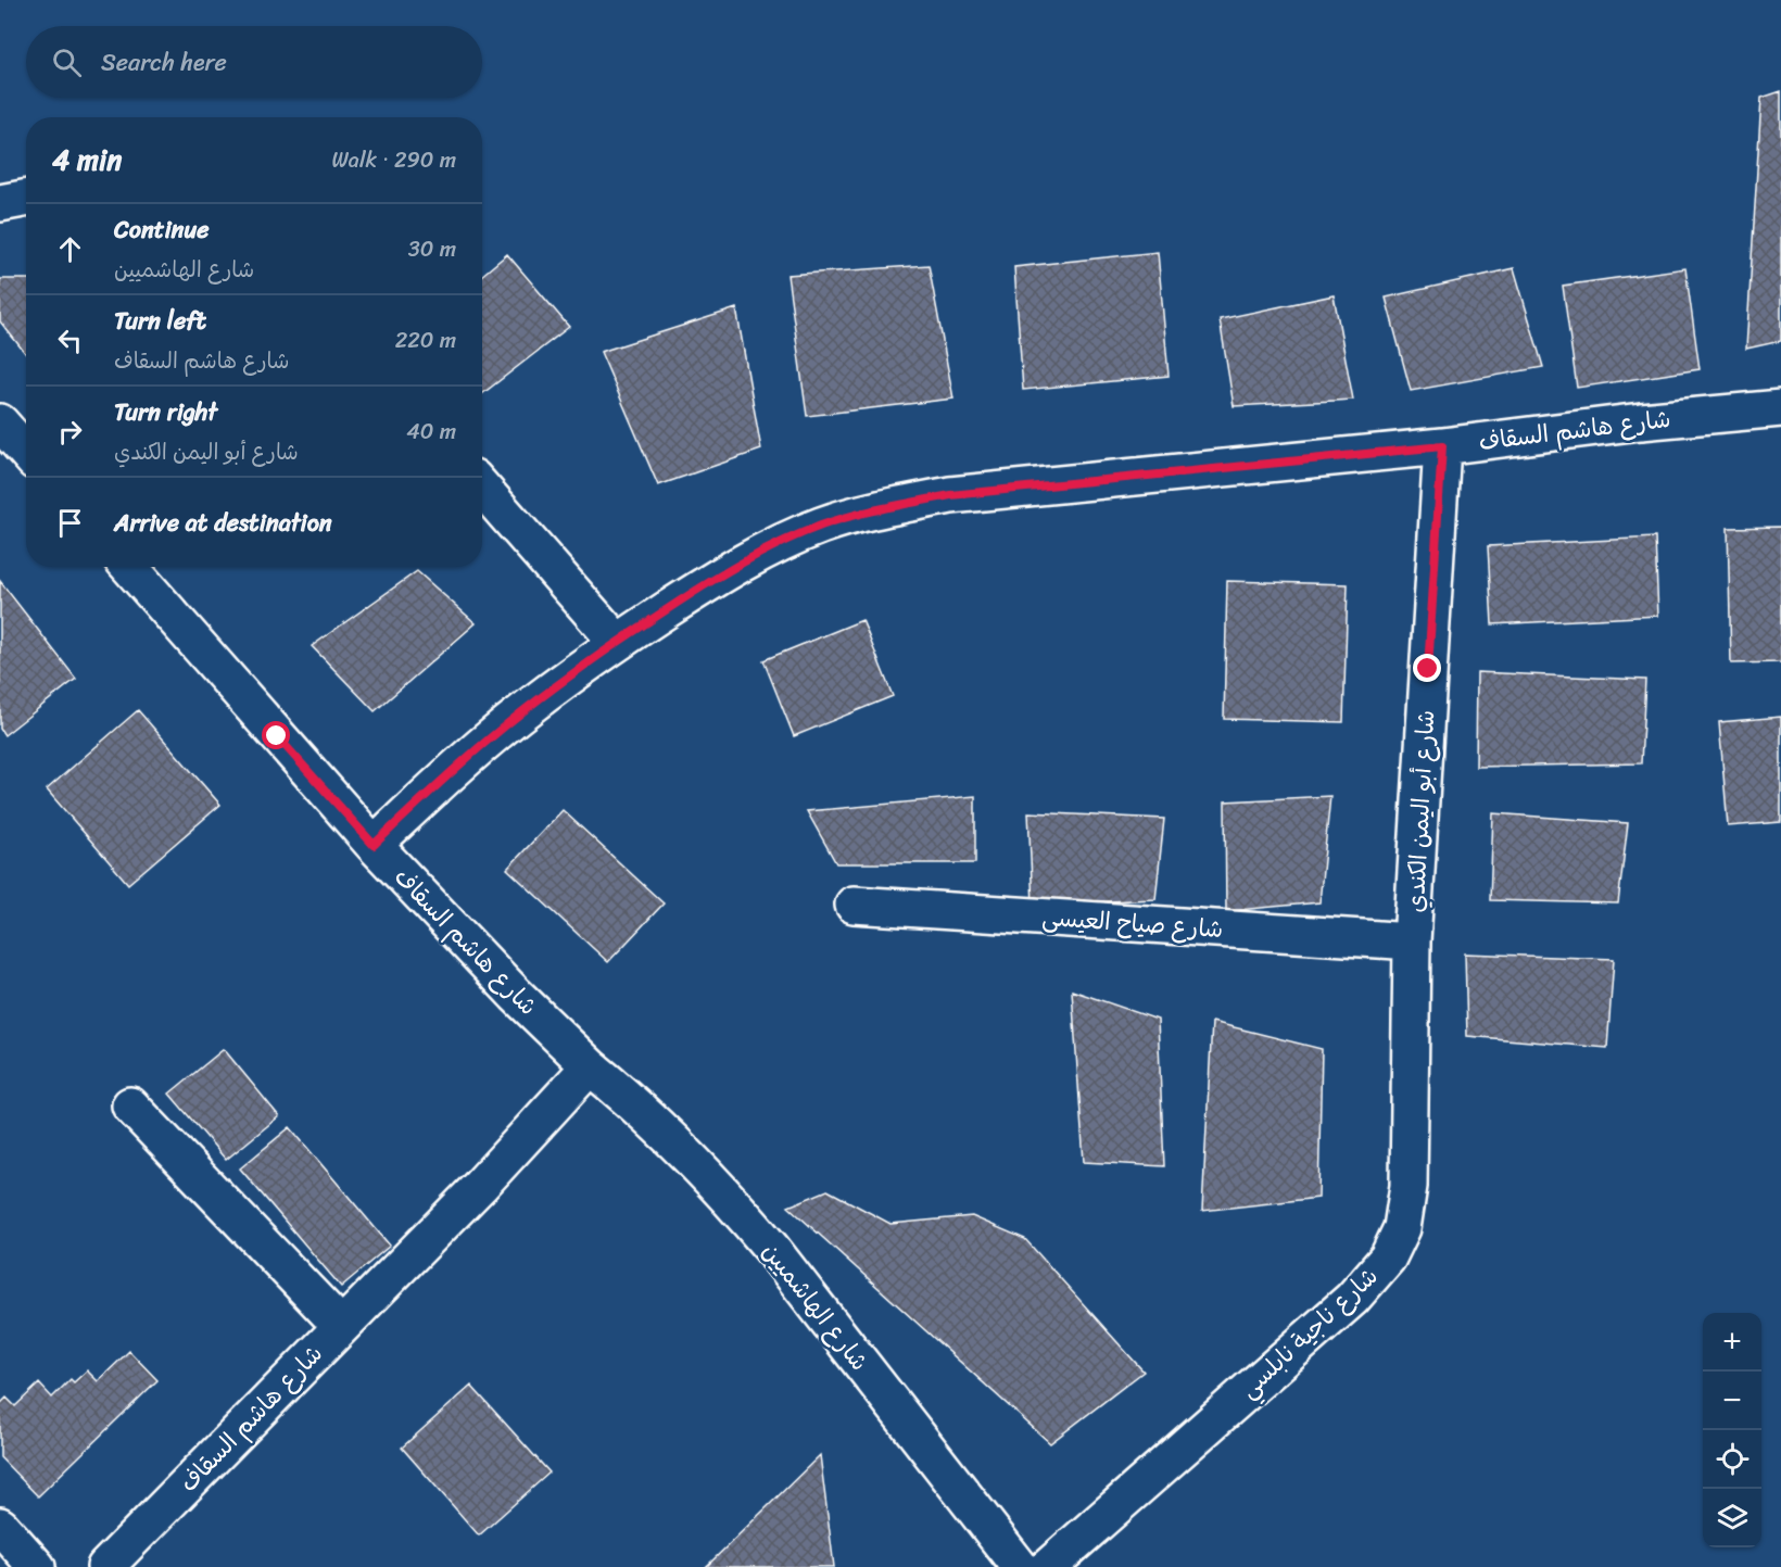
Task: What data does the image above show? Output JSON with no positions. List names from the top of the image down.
{
  "streets": {
    "street": [
      "شارع هاشم السقاف",
      "شارع أبو اليمن الكندي",
      "شارع صياح العيسى",
      "شارع الهاشميين",
      "شارع ناجية نابلسي"
    ]
  },
  "crossings": [
    ["شارع هاشم السقاف", "شارع أبو اليمن الكندي"],
    ["شارع هاشم السقاف", "شارع الهاشميين"],
    ["شارع أبو اليمن الكندي", "شارع صياح العيسى"],
    ["شارع أبو اليمن الكندي", "شارع ناجية نابلسي"],
    ["شارع صياح العيسى", "شارع ناجية نابلسي"]
  ],
  "page": {
    "search": "Search here",
    "heading": ["4 min", "Walk · 290 m"],
    "list": [
      ["Continue", "شارع الهاشميين", "30 m"],
      ["Turn left", "شارع هاشم السقاف", "220 m"],
      ["Turn right", "شارع أبو اليمن الكندي", "40 m"],
      "Arrive at destination"
    ],
    "map_buttons": ["+", "−"]
  }
}
